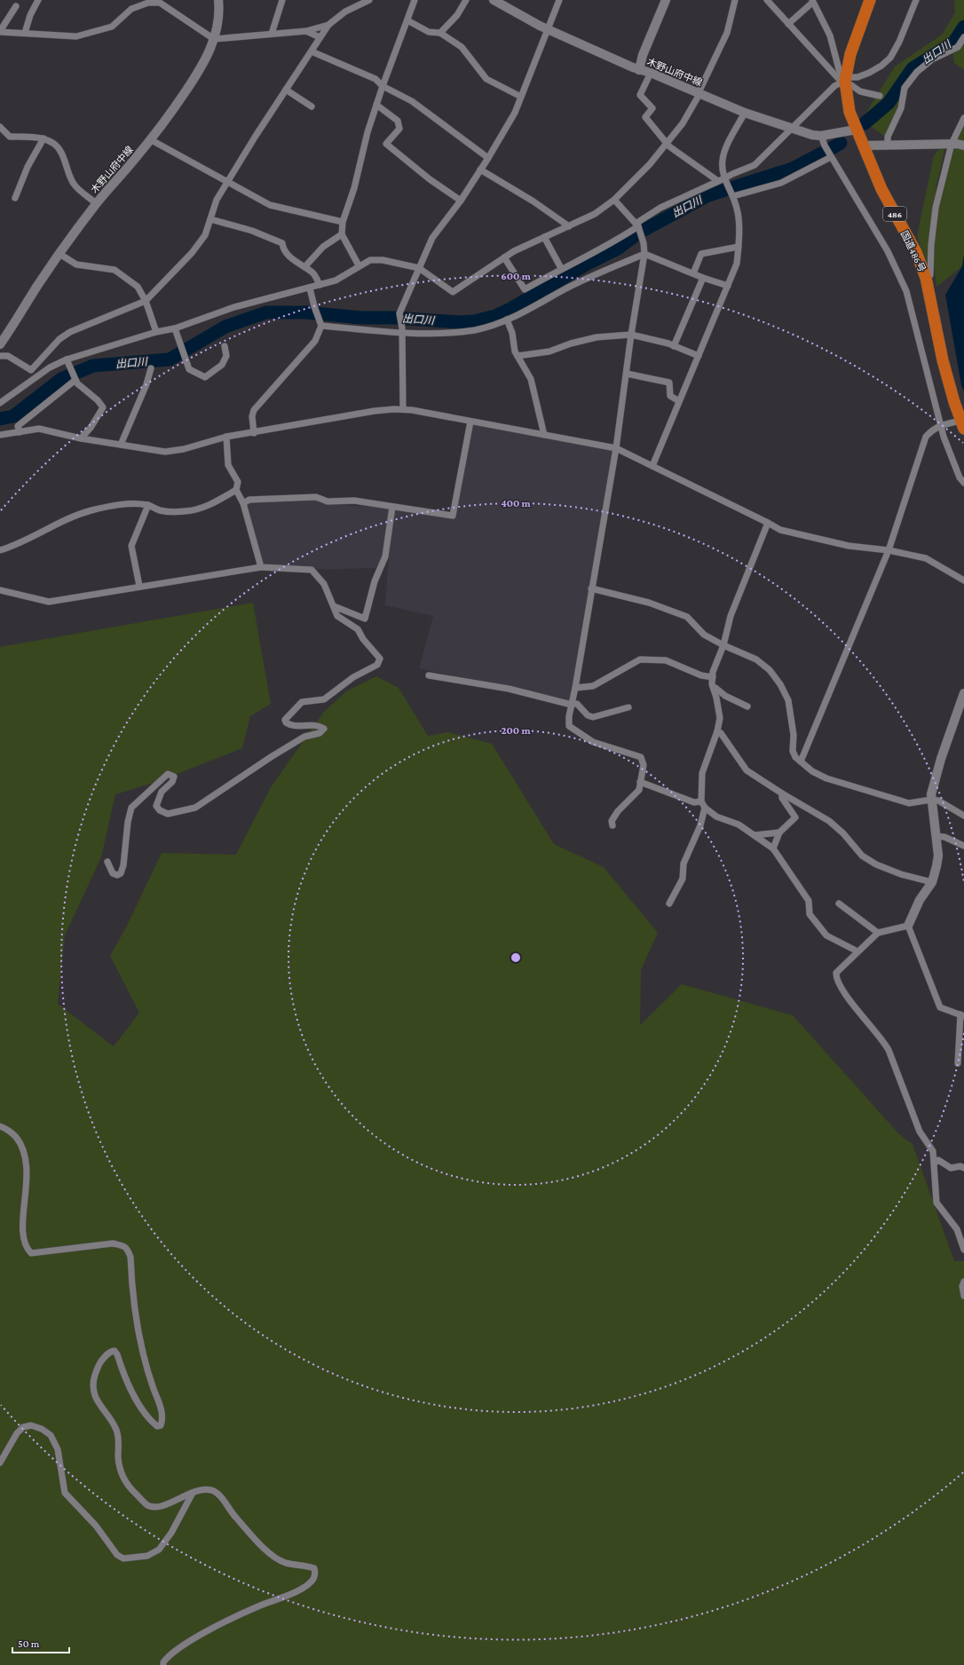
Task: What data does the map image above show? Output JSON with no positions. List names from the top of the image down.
{
  "streets": {
    "highway": ["486", "国道486号"],
    "main road": ["木野山府中線"]
  },
  "crossings": [
    ["木野山府中線", "国道486号"]
  ],
  "water": ["出口川"],
  "scale_bar": "50 m",
  "rings": ["600 m", "400 m", "200 m"]
}
